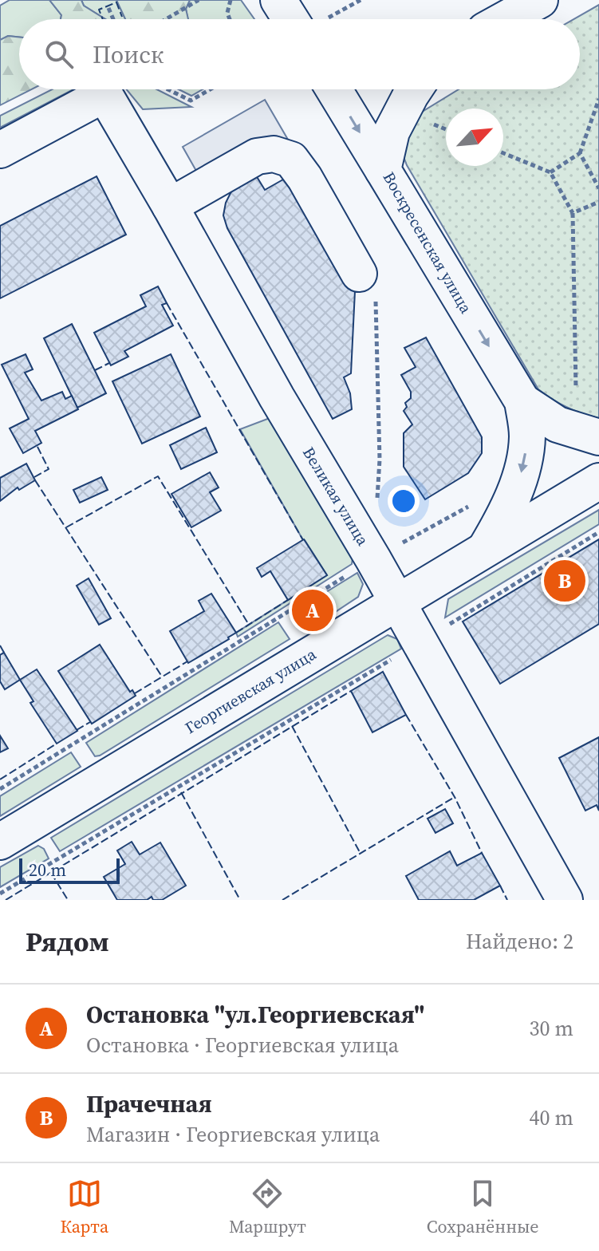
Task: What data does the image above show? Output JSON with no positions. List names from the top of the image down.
{
  "streets": {
    "main road": ["Воскресенская улица", "Великая улица", "Георгиевская улица"]
  },
  "crossings": [
    ["Великая улица", "Георгиевская улица"]
  ],
  "one_way": ["Воскресенская улица"],
  "scale_bar": "20 m",
  "north": "top right",
  "page": {
    "search": "Поиск",
    "pins": ["B", "A"],
    "scale": "20 m",
    "heading": ["Рядом", "Найдено: 2"],
    "list": [
      {
        "mark": "A",
        "name": "Остановка \"ул.Георгиевская\"",
        "note": "Остановка · Георгиевская улица",
        "value": "30 m"
      },
      {
        "mark": "B",
        "name": "Прачечная",
        "note": "Магазин · Георгиевская улица",
        "value": "40 m"
      }
    ],
    "nav": ["Карта", "Маршрут", "Сохранённые"]
  }
}
